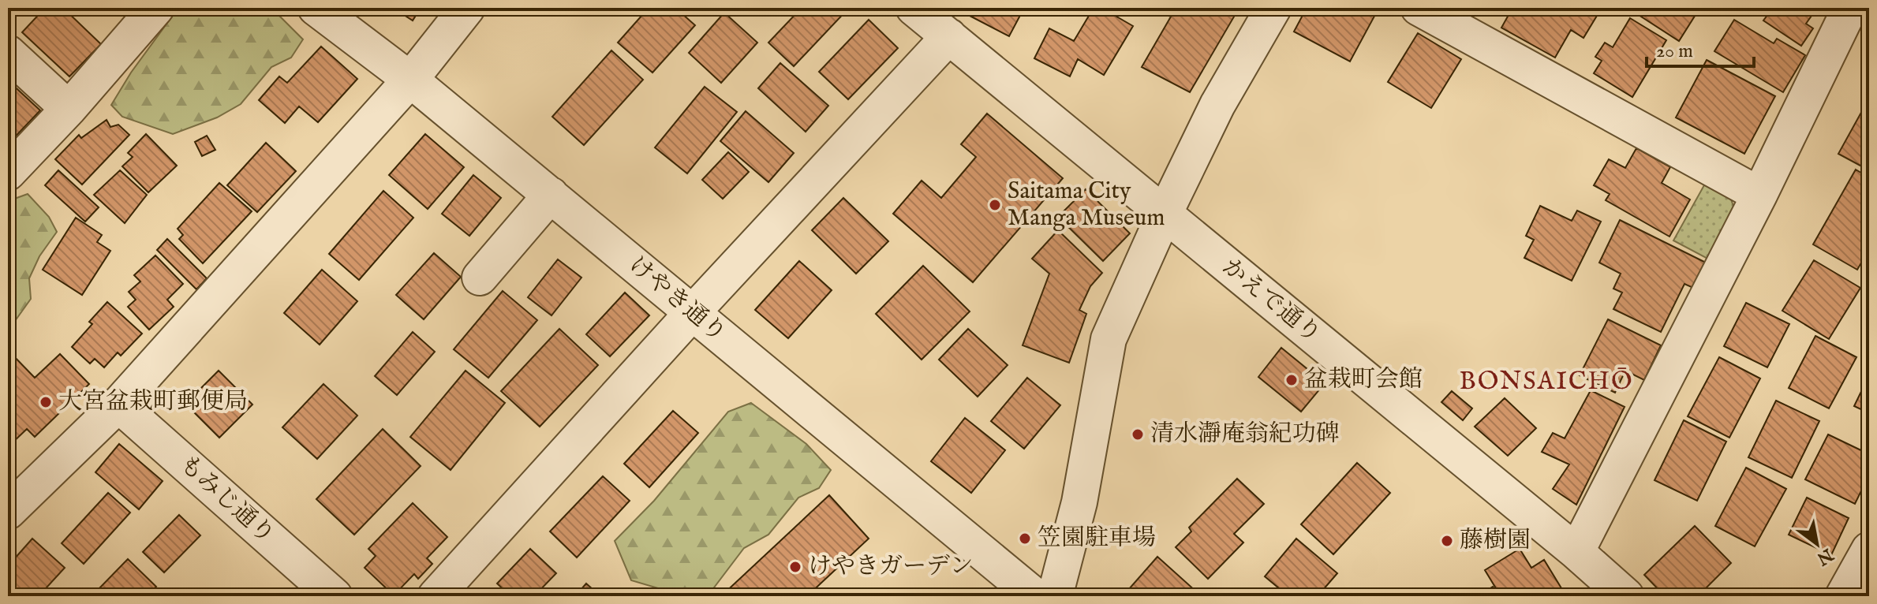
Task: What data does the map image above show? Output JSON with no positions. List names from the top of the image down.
{
  "streets": {
    "street": ["けやき通り", "かえで通り", "もみじ通り"]
  },
  "districts": ["BONSAICHŌ"],
  "places": [
    "Saitama City Manga Museum",
    "盆栽町会館",
    "大宮盆栽町郵便局",
    "清水瀞庵翁紀功碑",
    "笠園駐車場",
    "藤樹園",
    "けやきガーデン"
  ],
  "scale_bar": "20 m",
  "north": "bottom right"
}
